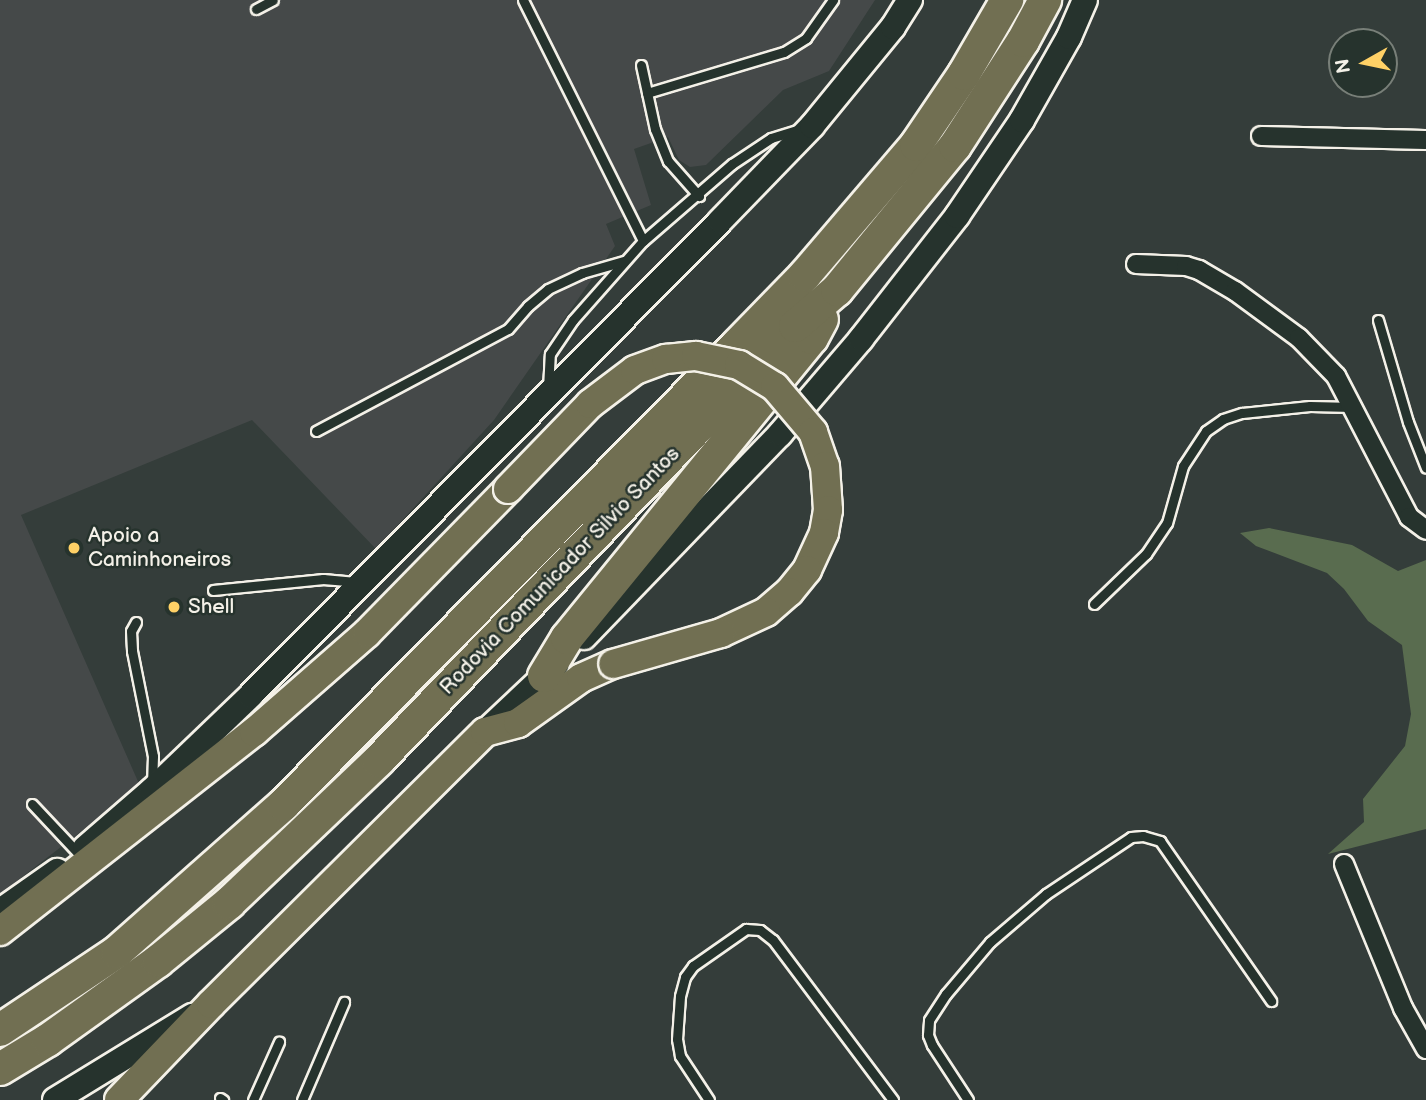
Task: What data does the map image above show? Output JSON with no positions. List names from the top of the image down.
{
  "streets": {
    "highway": ["Rodovia Comunicador Silvio Santos"]
  },
  "places": ["Apoio a Caminhoneiros", "Shell"],
  "north": "left"
}
